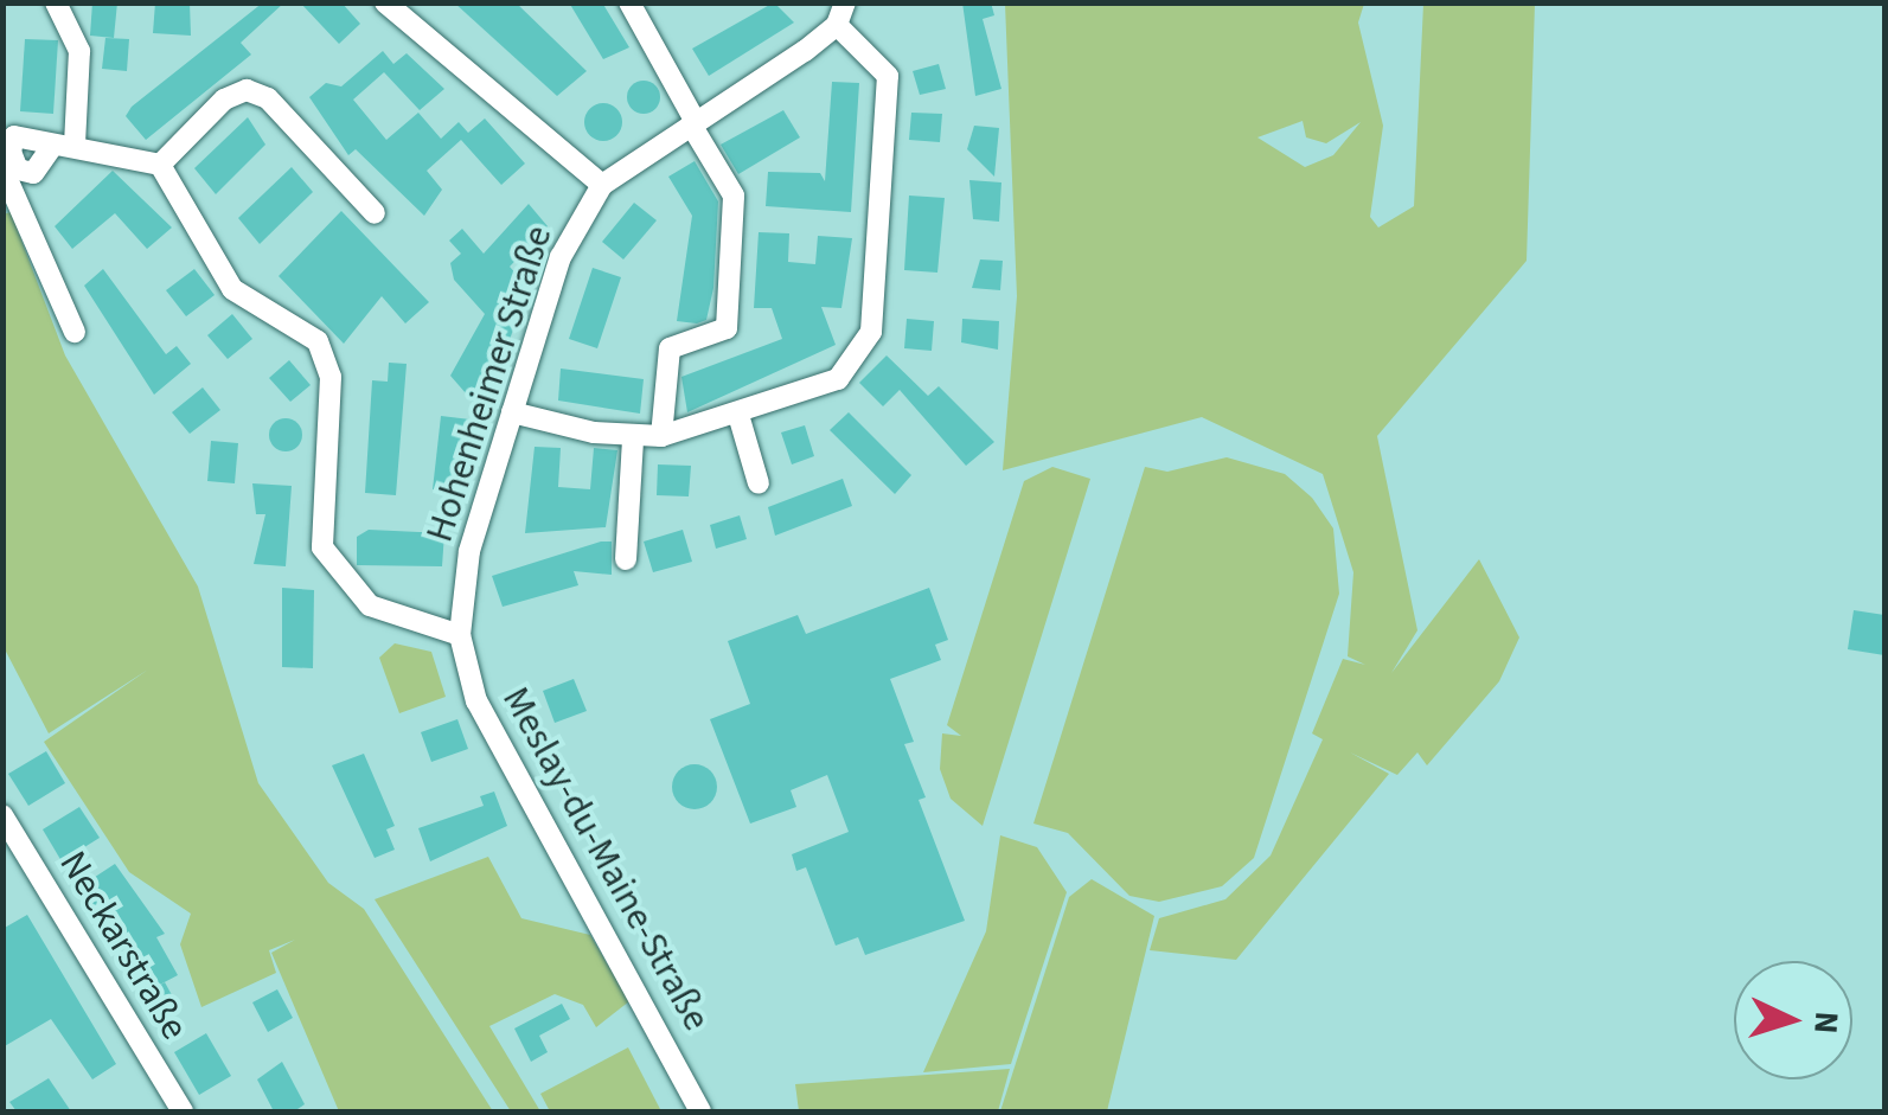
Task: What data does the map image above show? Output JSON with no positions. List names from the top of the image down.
{
  "streets": {
    "street": ["Hohenheimer Straße", "Meslay-du-Maine-Straße", "Neckarstraße"]
  },
  "crossings": [
    ["Hohenheimer Straße", "Meslay-du-Maine-Straße"]
  ],
  "north": "right"
}
